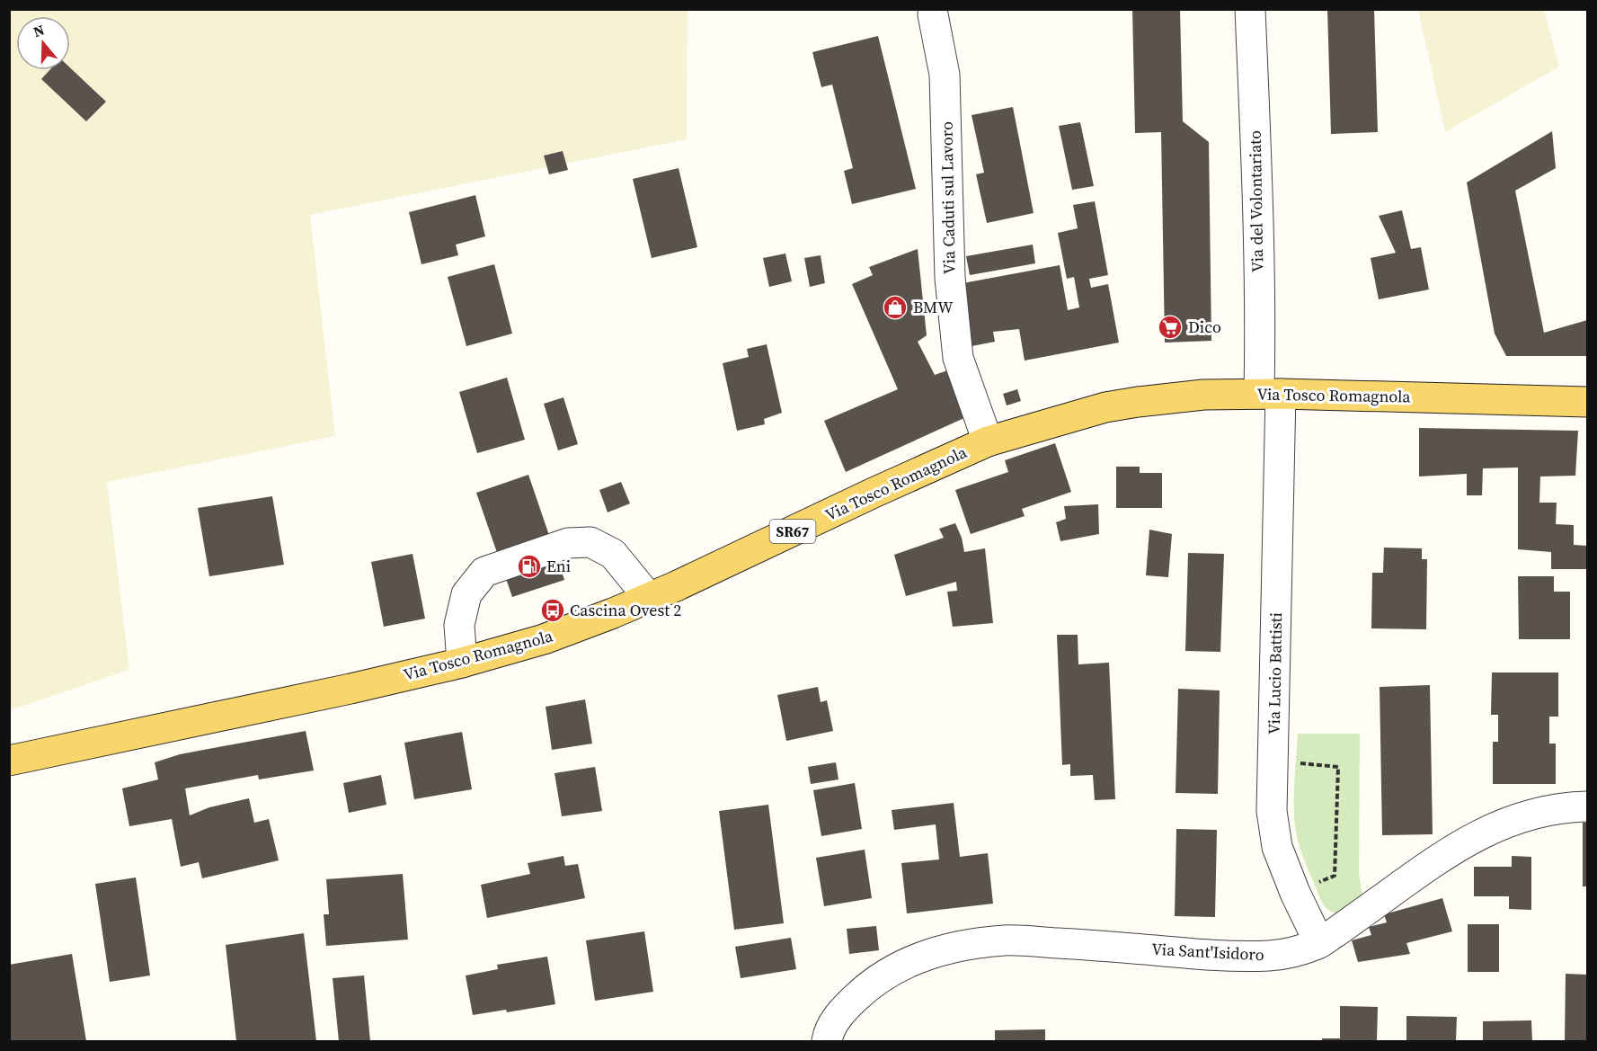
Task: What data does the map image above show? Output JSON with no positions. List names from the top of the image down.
{
  "streets": {
    "main road": ["Via Tosco Romagnola", "SR67"],
    "street": [
      "Via Caduti sul Lavoro",
      "Via del Volontariato",
      "Via Lucio Battisti",
      "Via Sant'Isidoro"
    ]
  },
  "crossings": [
    ["Via Caduti sul Lavoro", "Via Tosco Romagnola"],
    ["Via del Volontariato", "Via Tosco Romagnola"],
    ["Via del Volontariato", "Via Lucio Battisti"],
    ["Via Tosco Romagnola", "Via Lucio Battisti"],
    ["Via Lucio Battisti", "Via Sant'Isidoro"]
  ],
  "places": {
    "shop": ["BMW"],
    "supermarket": ["Dico"],
    "fuel station": ["Eni"],
    "bus stop": ["Cascina Ovest 2"]
  },
  "north": "top"
}
